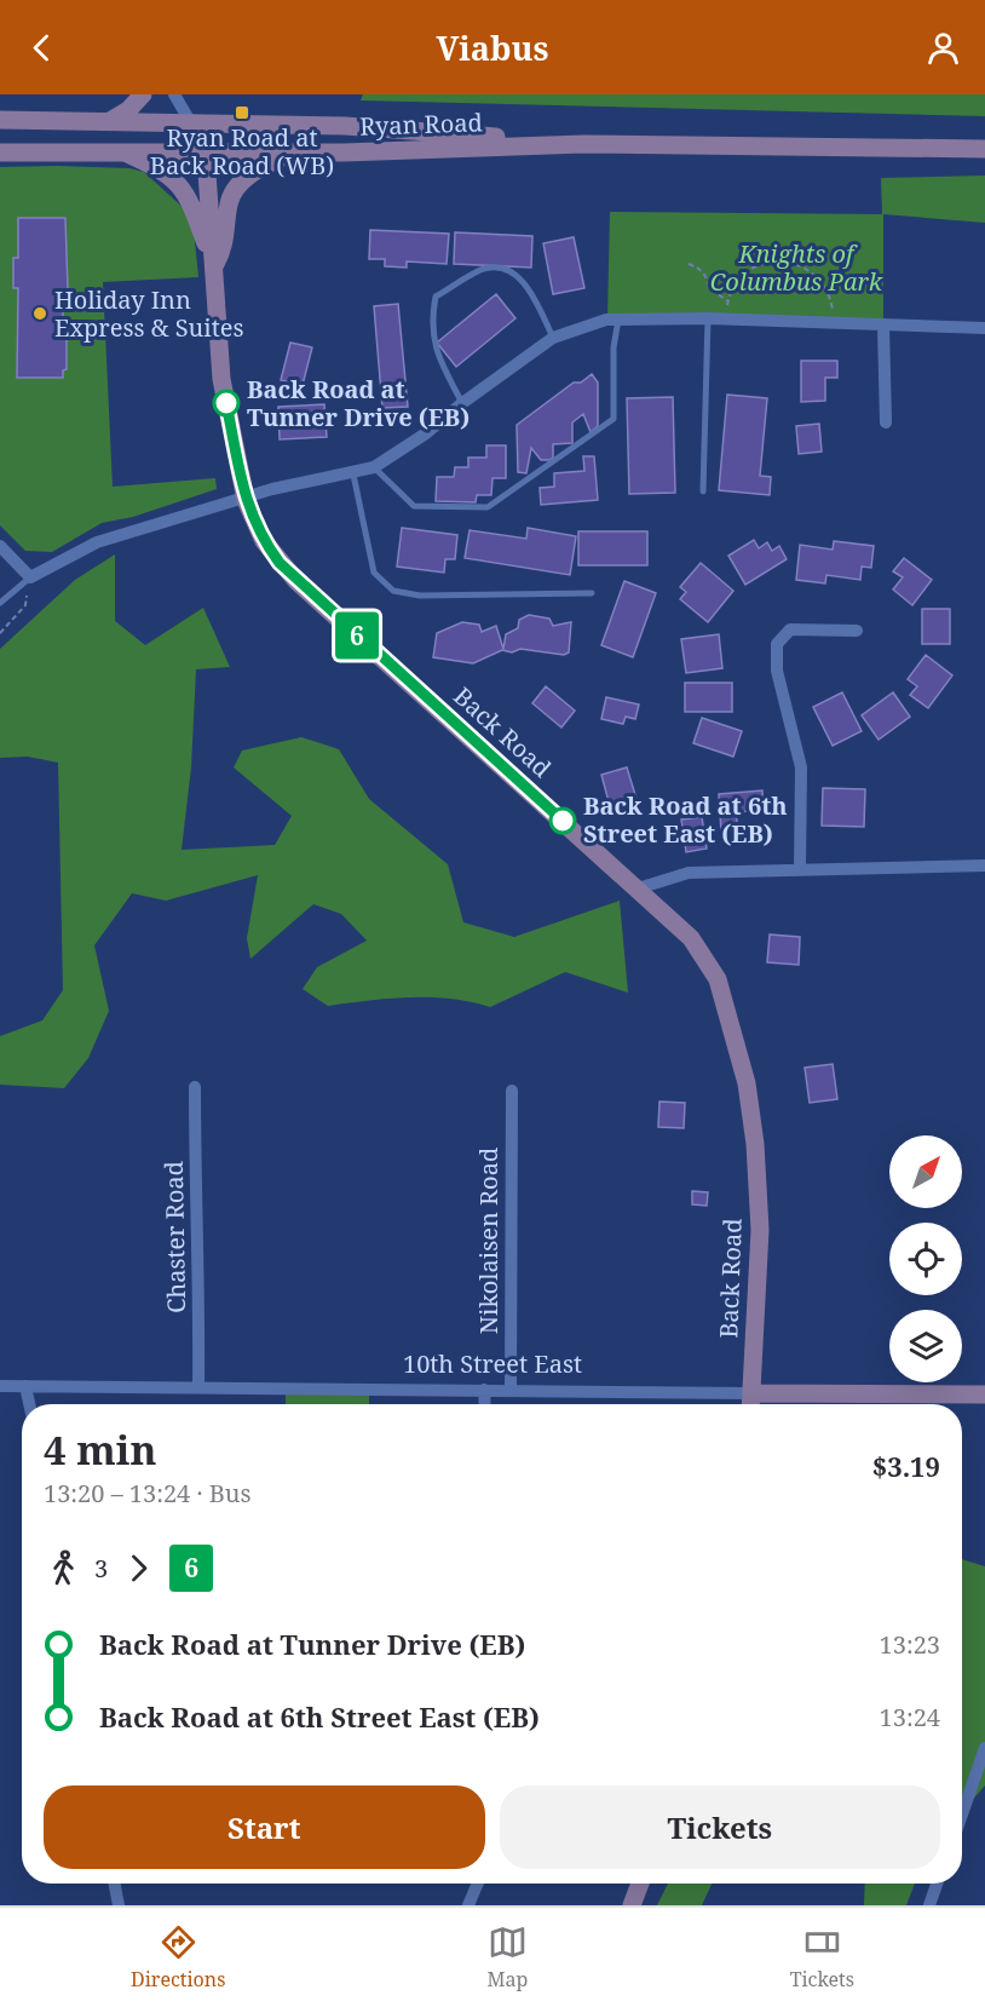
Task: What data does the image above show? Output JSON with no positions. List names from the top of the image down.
{
  "streets": {
    "main road": ["Ryan Road", "Back Road", "10th Street East"],
    "street": ["Chaster Road", "Nikolaisen Road"]
  },
  "crossings": [
    ["Ryan Road", "Back Road"],
    ["Back Road", "10th Street East"],
    ["Chaster Road", "10th Street East"],
    ["Nikolaisen Road", "10th Street East"]
  ],
  "parks": ["Knights of Columbus Park"],
  "places": {
    "transit": ["Ryan Road at Back Road (WB)"],
    "other": ["Holiday Inn Express & Suites", "Back Road at Tunner Drive (EB)", "Back Road at 6th Street East (EB)"]
  },
  "lines": ["bus line 6"],
  "north": "top right",
  "page": {
    "header": "Viabus",
    "on_map": "6",
    "heading": ["4 min", "13:20 – 13:24 · Bus", "$3.19"],
    "legs": ["3", "6"],
    "list": [
      {
        "name": "Back Road at Tunner Drive (EB)",
        "value": "13:23"
      },
      {
        "name": "Back Road at 6th Street East (EB)",
        "value": "13:24"
      }
    ],
    "buttons": ["Start", "Tickets"],
    "tabs": ["Directions", "Map", "Tickets"]
  }
}
